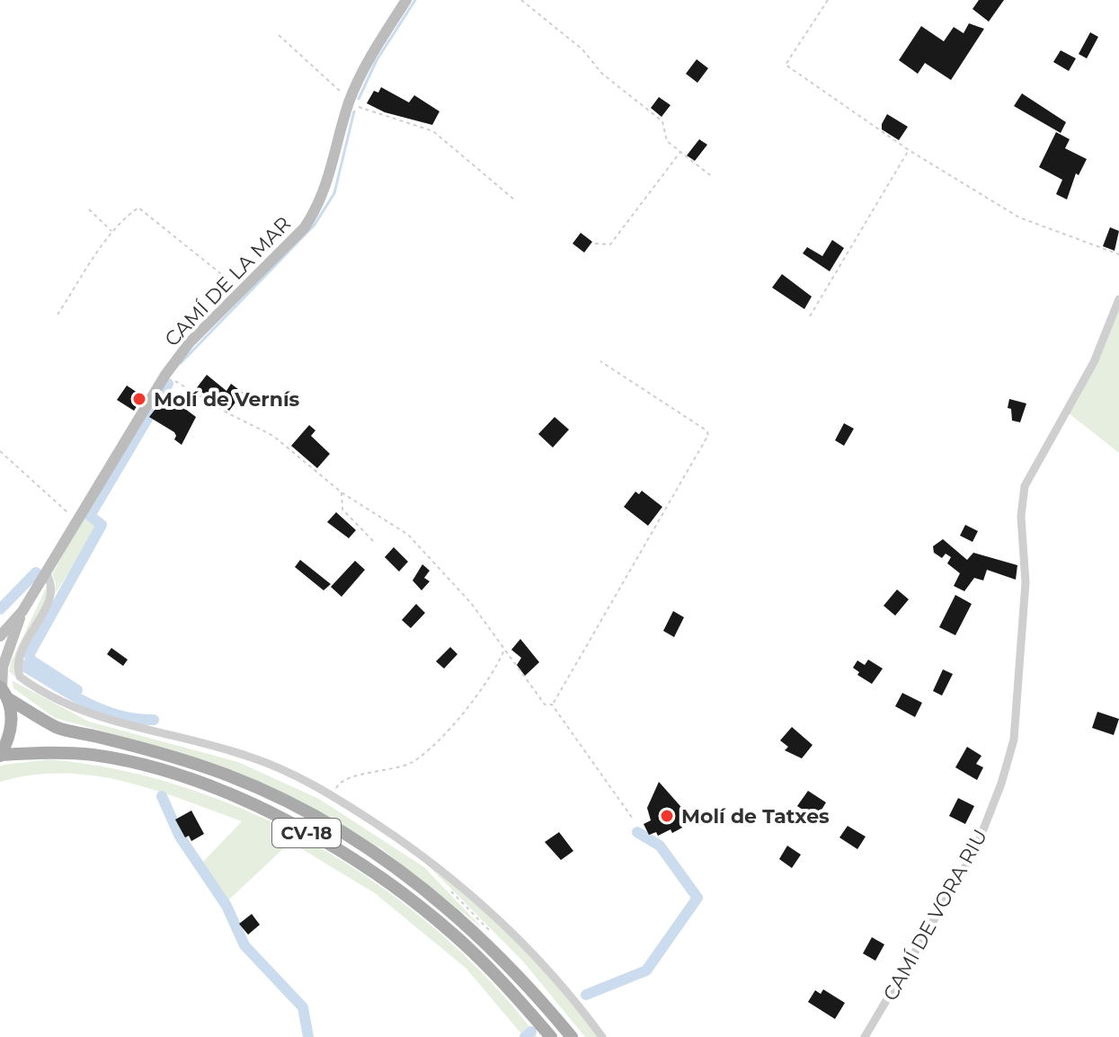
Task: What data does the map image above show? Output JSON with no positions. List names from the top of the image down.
{
  "streets": {
    "main road": ["CV-18"],
    "street": ["CAMÍ DE LA MAR", "CAMÍ DE VORA RIU"]
  },
  "crossings": [
    ["CAMÍ DE LA MAR", "CV-18"]
  ],
  "places": ["Molí de Vernís", "Molí de Tatxes"]
}
